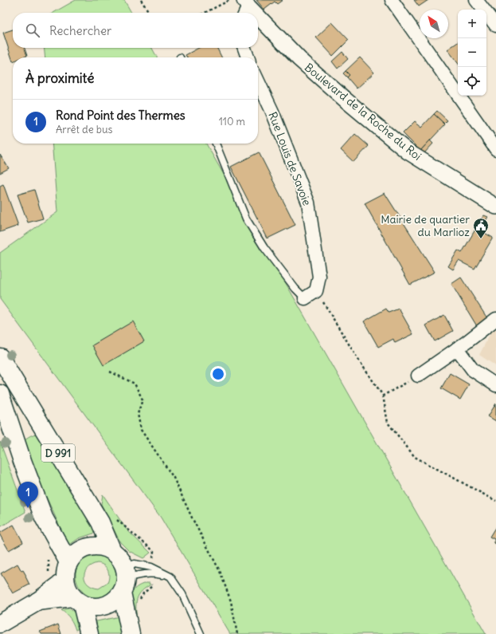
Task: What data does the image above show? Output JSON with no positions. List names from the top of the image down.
{
  "streets": {
    "main road": ["D 991"],
    "street": ["Boulevard de la Roche du Roi", "Rue Louis de Savoie"]
  },
  "places": {
    "public building": ["Mairie de quartier du Marlioz"]
  },
  "north": "top left",
  "page": {
    "map_buttons": ["+", "−"],
    "search": "Rechercher",
    "heading": "À proximité",
    "list": [
      {
        "mark": "1",
        "name": "Rond Point des Thermes",
        "note": "Arrêt de bus",
        "value": "110 m"
      }
    ],
    "pins": "1"
  }
}
